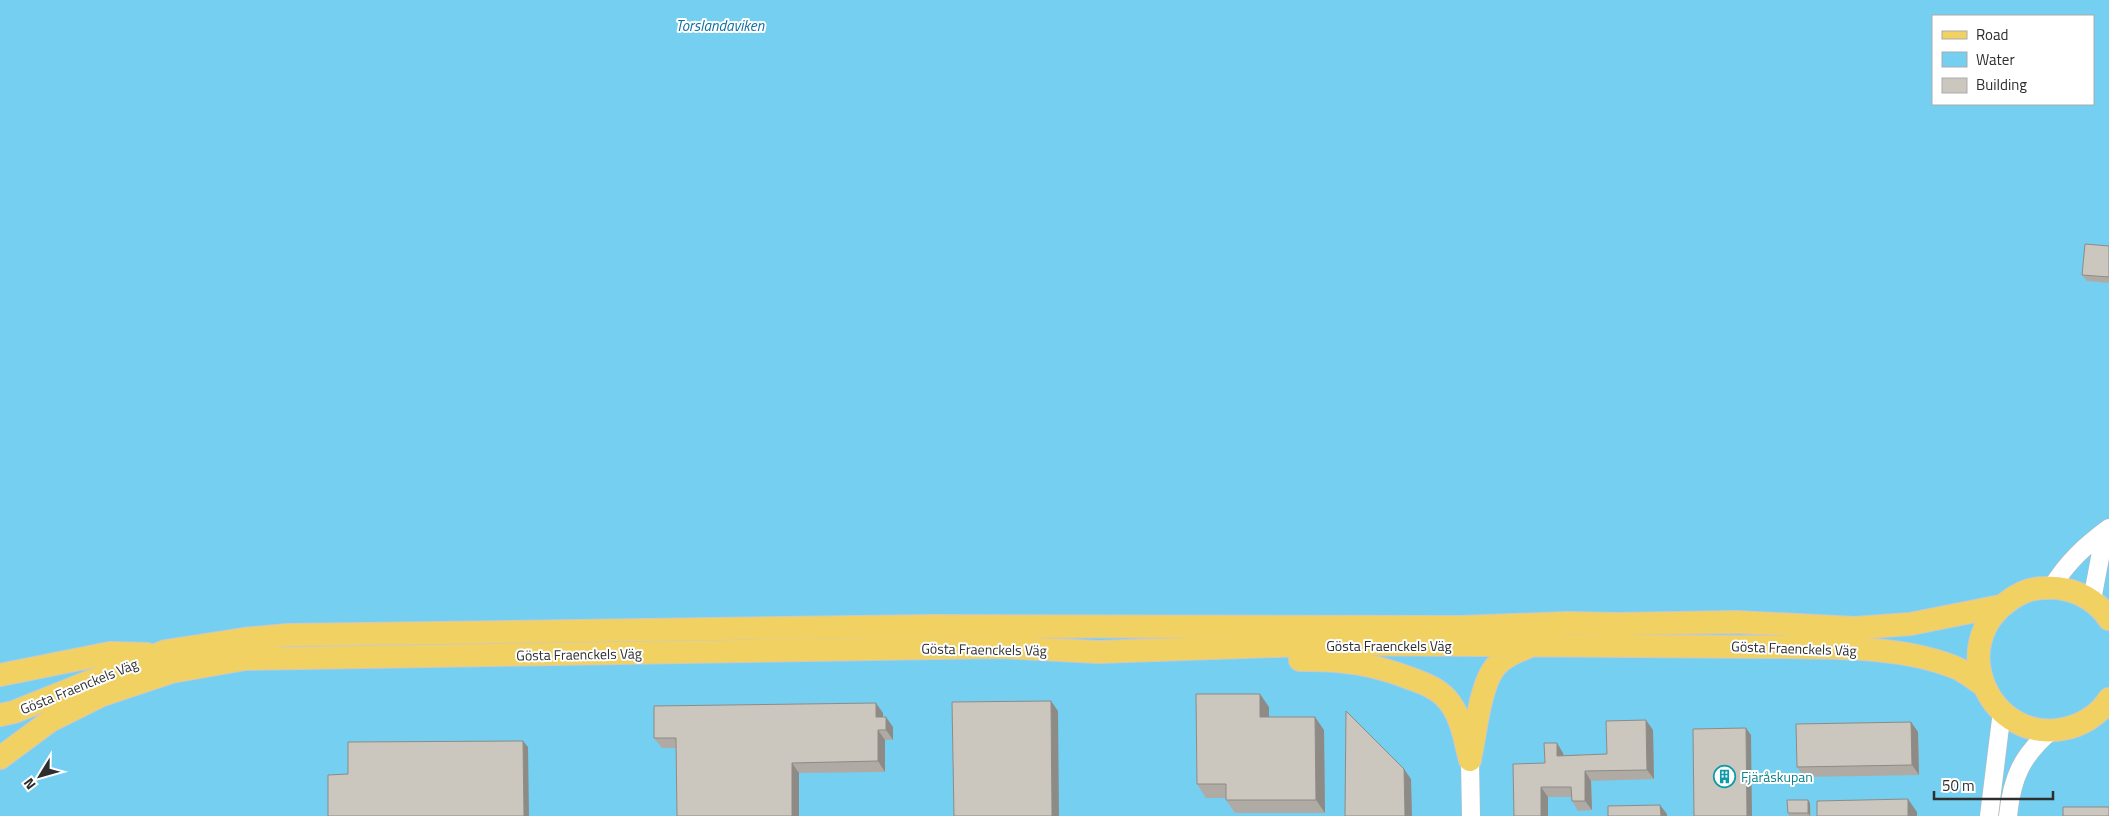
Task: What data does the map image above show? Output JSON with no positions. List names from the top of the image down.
{
  "streets": {
    "main road": ["Gösta Fraenckels Väg"]
  },
  "water": ["Torslandaviken"],
  "places": {
    "building": ["Fjäråskupan"]
  },
  "legend": ["Road", "Water", "Building"],
  "scale_bar": "50 m",
  "north": "bottom left"
}
